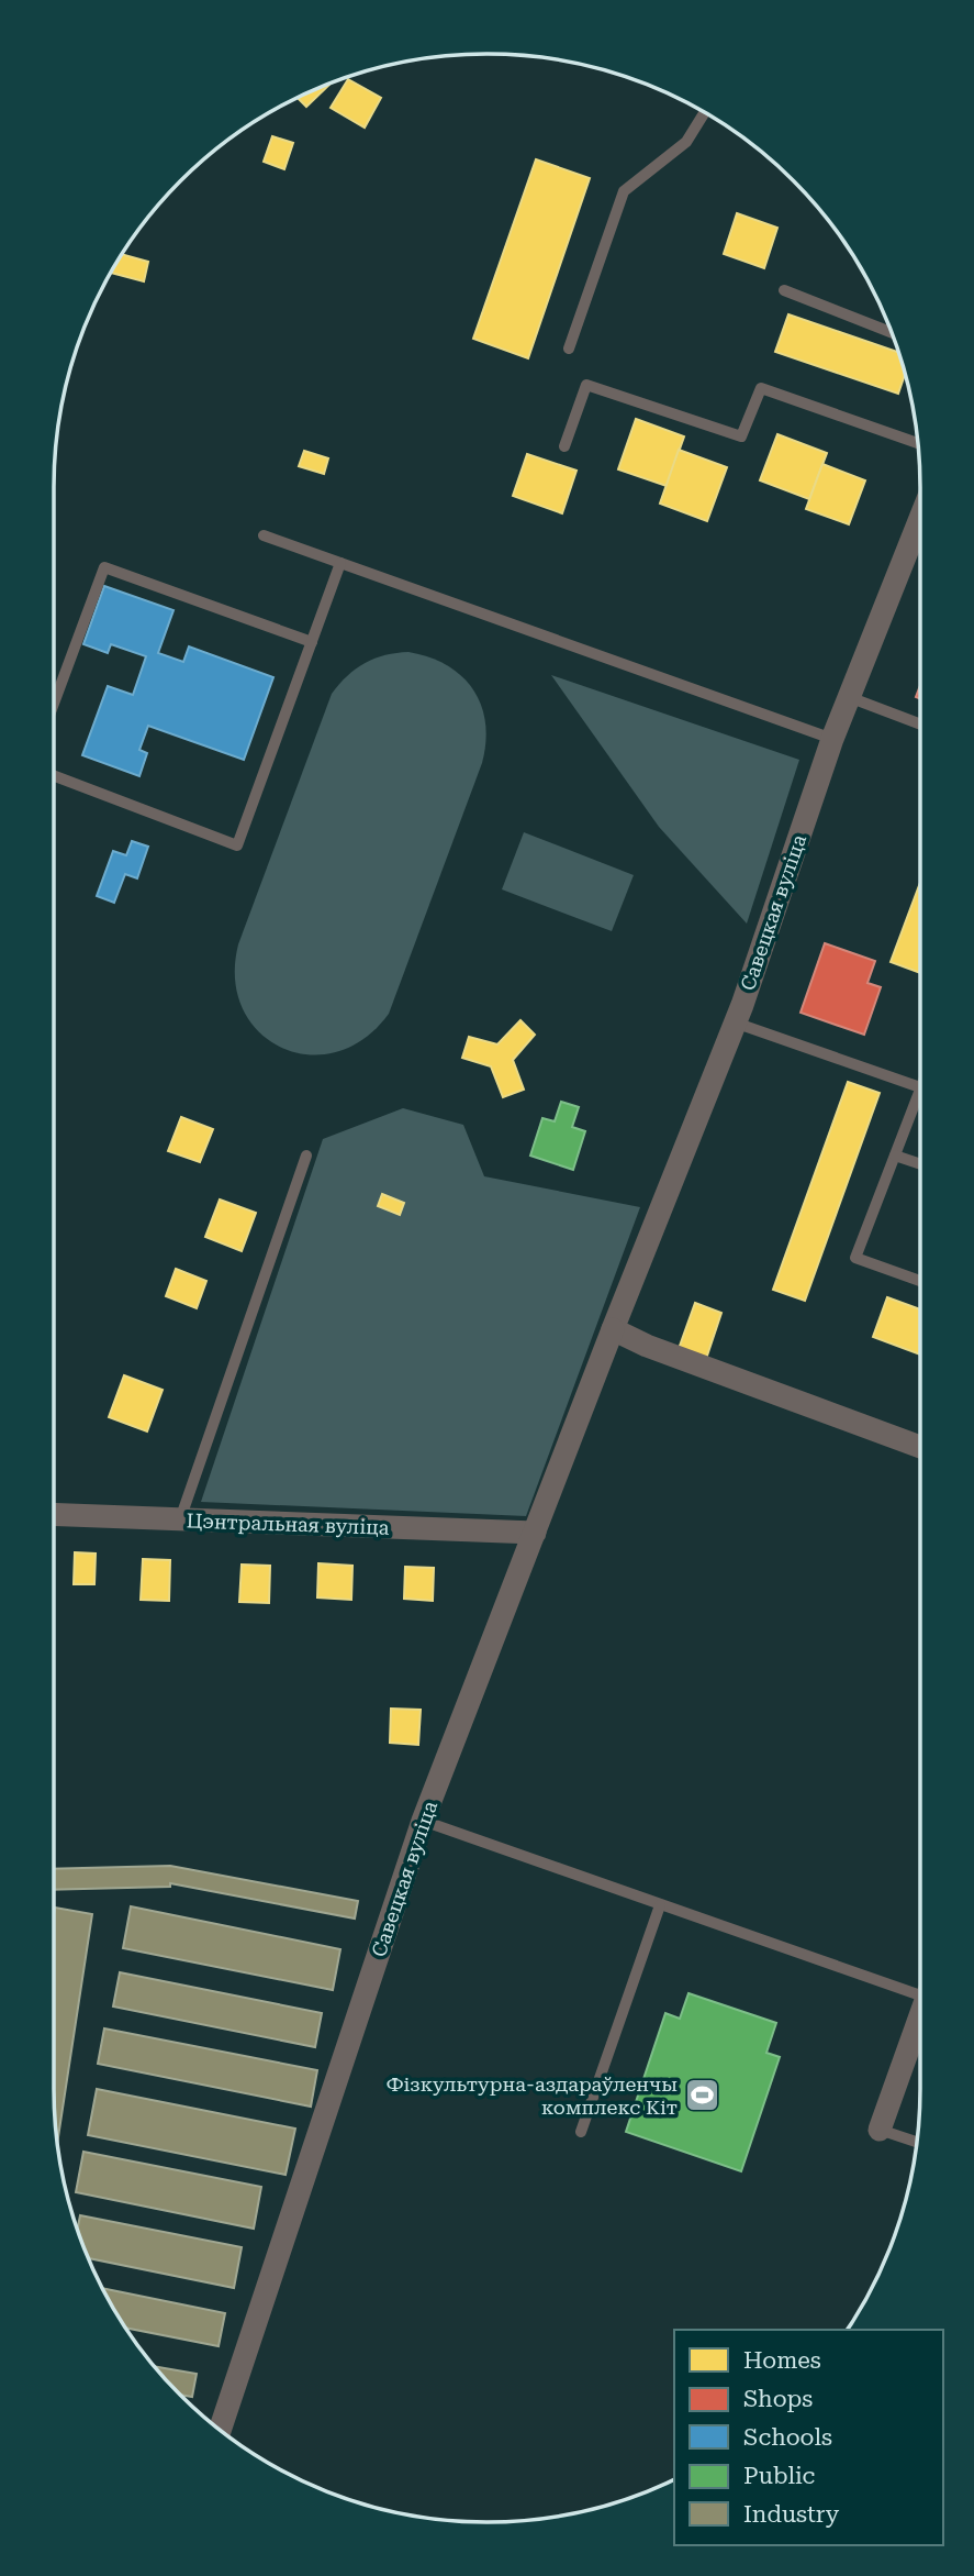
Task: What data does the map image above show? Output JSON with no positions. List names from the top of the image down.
{
  "streets": {
    "street": ["Савецкая вуліца", "Цэнтральная вуліца"]
  },
  "crossings": [
    ["Савецкая вуліца", "Цэнтральная вуліца"]
  ],
  "places": {
    "sports": ["Фізкультурна-аздараўленчы комплекс Кіт"]
  },
  "legend": [
    "Homes",
    "Shops",
    "Schools",
    "Public",
    "Industry"
  ]
}
